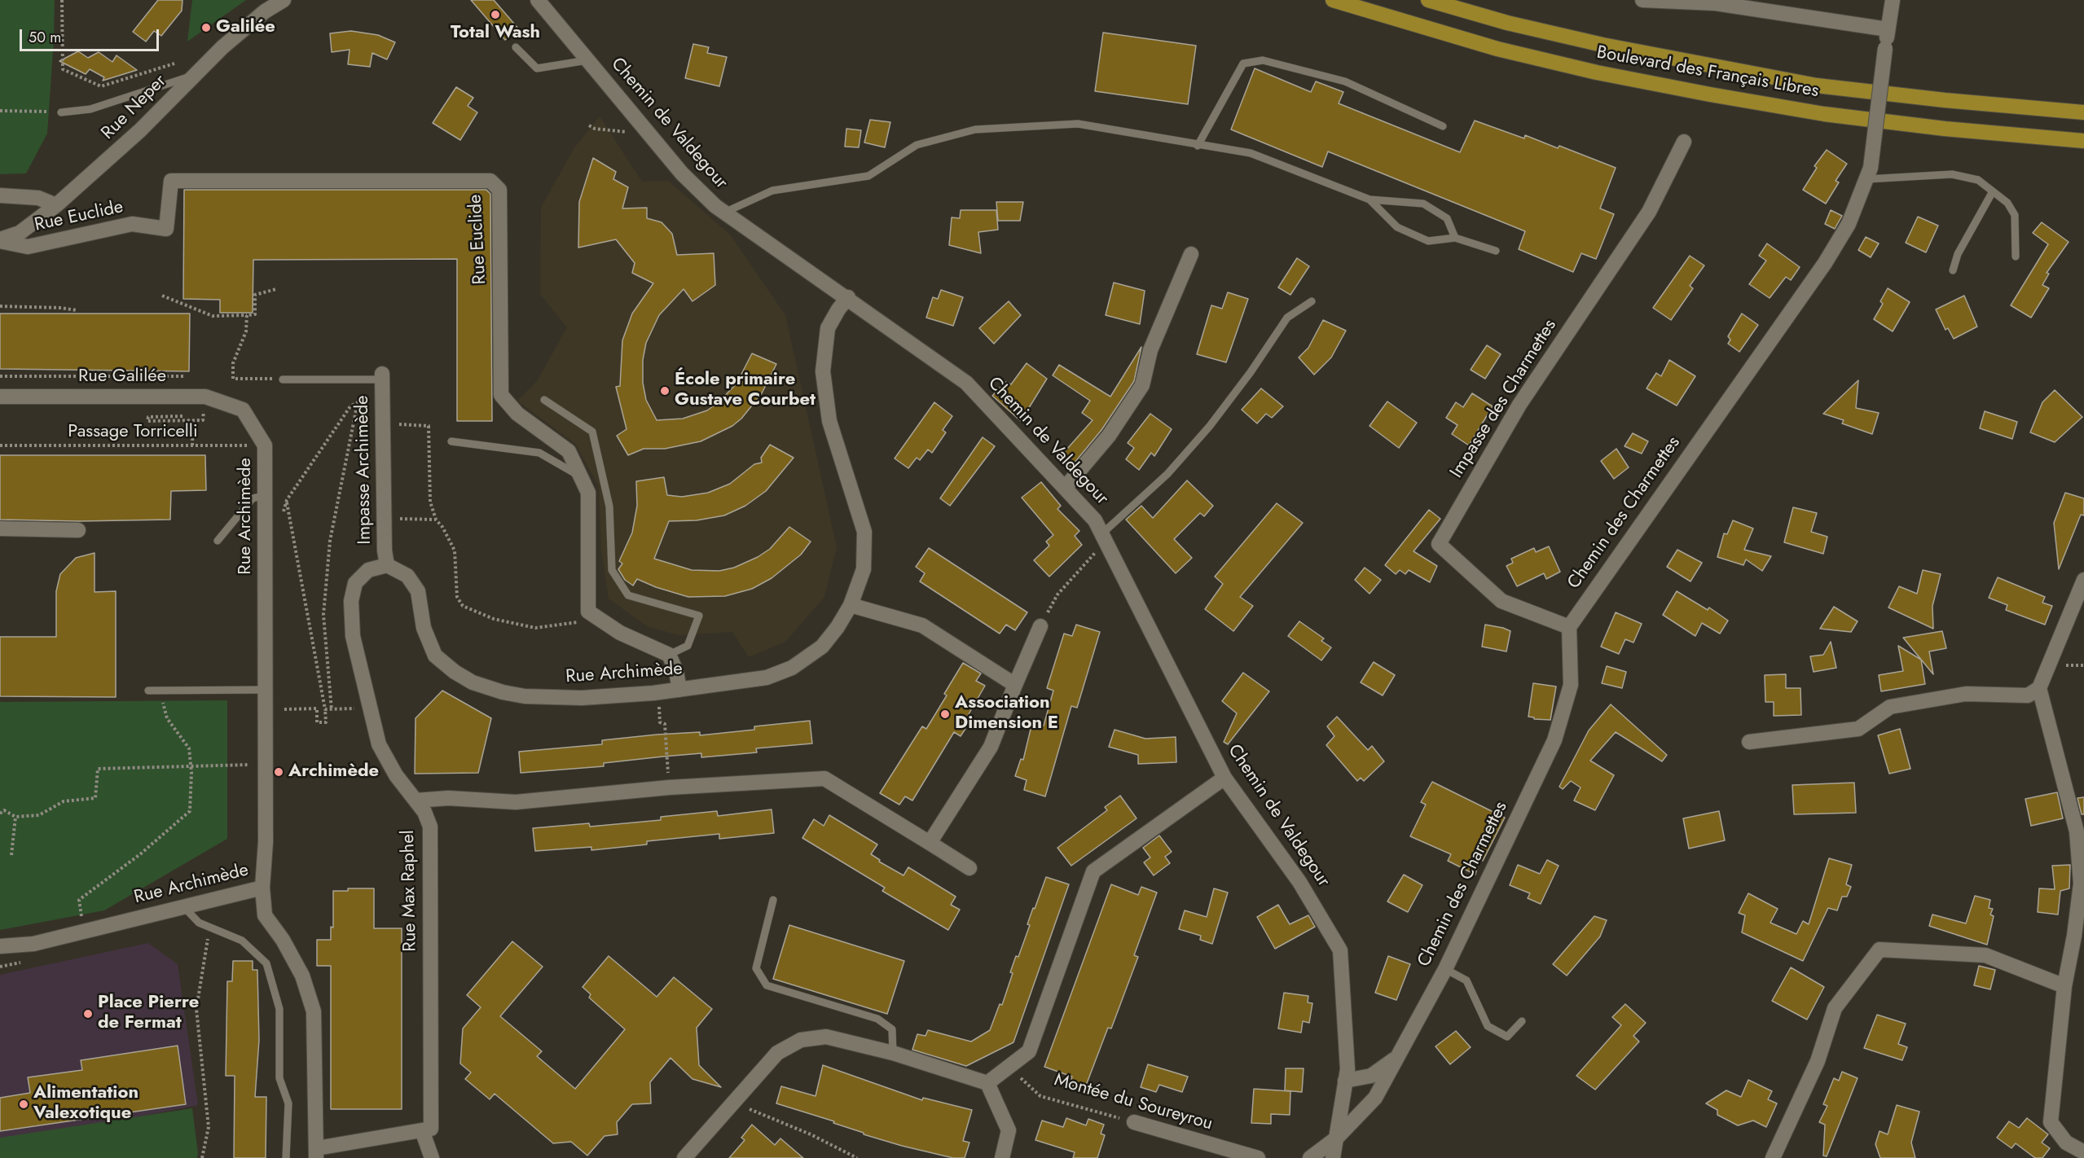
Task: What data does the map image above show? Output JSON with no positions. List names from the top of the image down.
{
  "streets": {
    "main road": ["Boulevard des Français Libres"],
    "street": [
      "Rue Neper",
      "Chemin de Valdegour",
      "Rue Euclide",
      "Rue Galilée",
      "Impasse des Charmettes",
      "Impasse Archimède",
      "Chemin des Charmettes",
      "Rue Archimède",
      "Rue Max Raphel",
      "Montée du Soureyrou"
    ],
    "path": ["Passage Torricelli"]
  },
  "crossings": [
    ["Chemin de Valdegour", "Chemin des Charmettes"],
    ["Chemin de Valdegour", "Rue Archimède"],
    ["Rue Galilée", "Rue Archimède"],
    ["Impasse des Charmettes", "Chemin des Charmettes"],
    ["Passage Torricelli", "Rue Archimède"],
    ["Impasse Archimède", "Rue Archimède"]
  ],
  "places": [
    "Total Wash",
    "Galilée",
    "École primaire Gustave Courbet",
    "Association Dimension E",
    "Archimède",
    "Place Pierre de Fermat",
    "Alimentation Valexotique"
  ],
  "scale_bar": "50 m"
}
